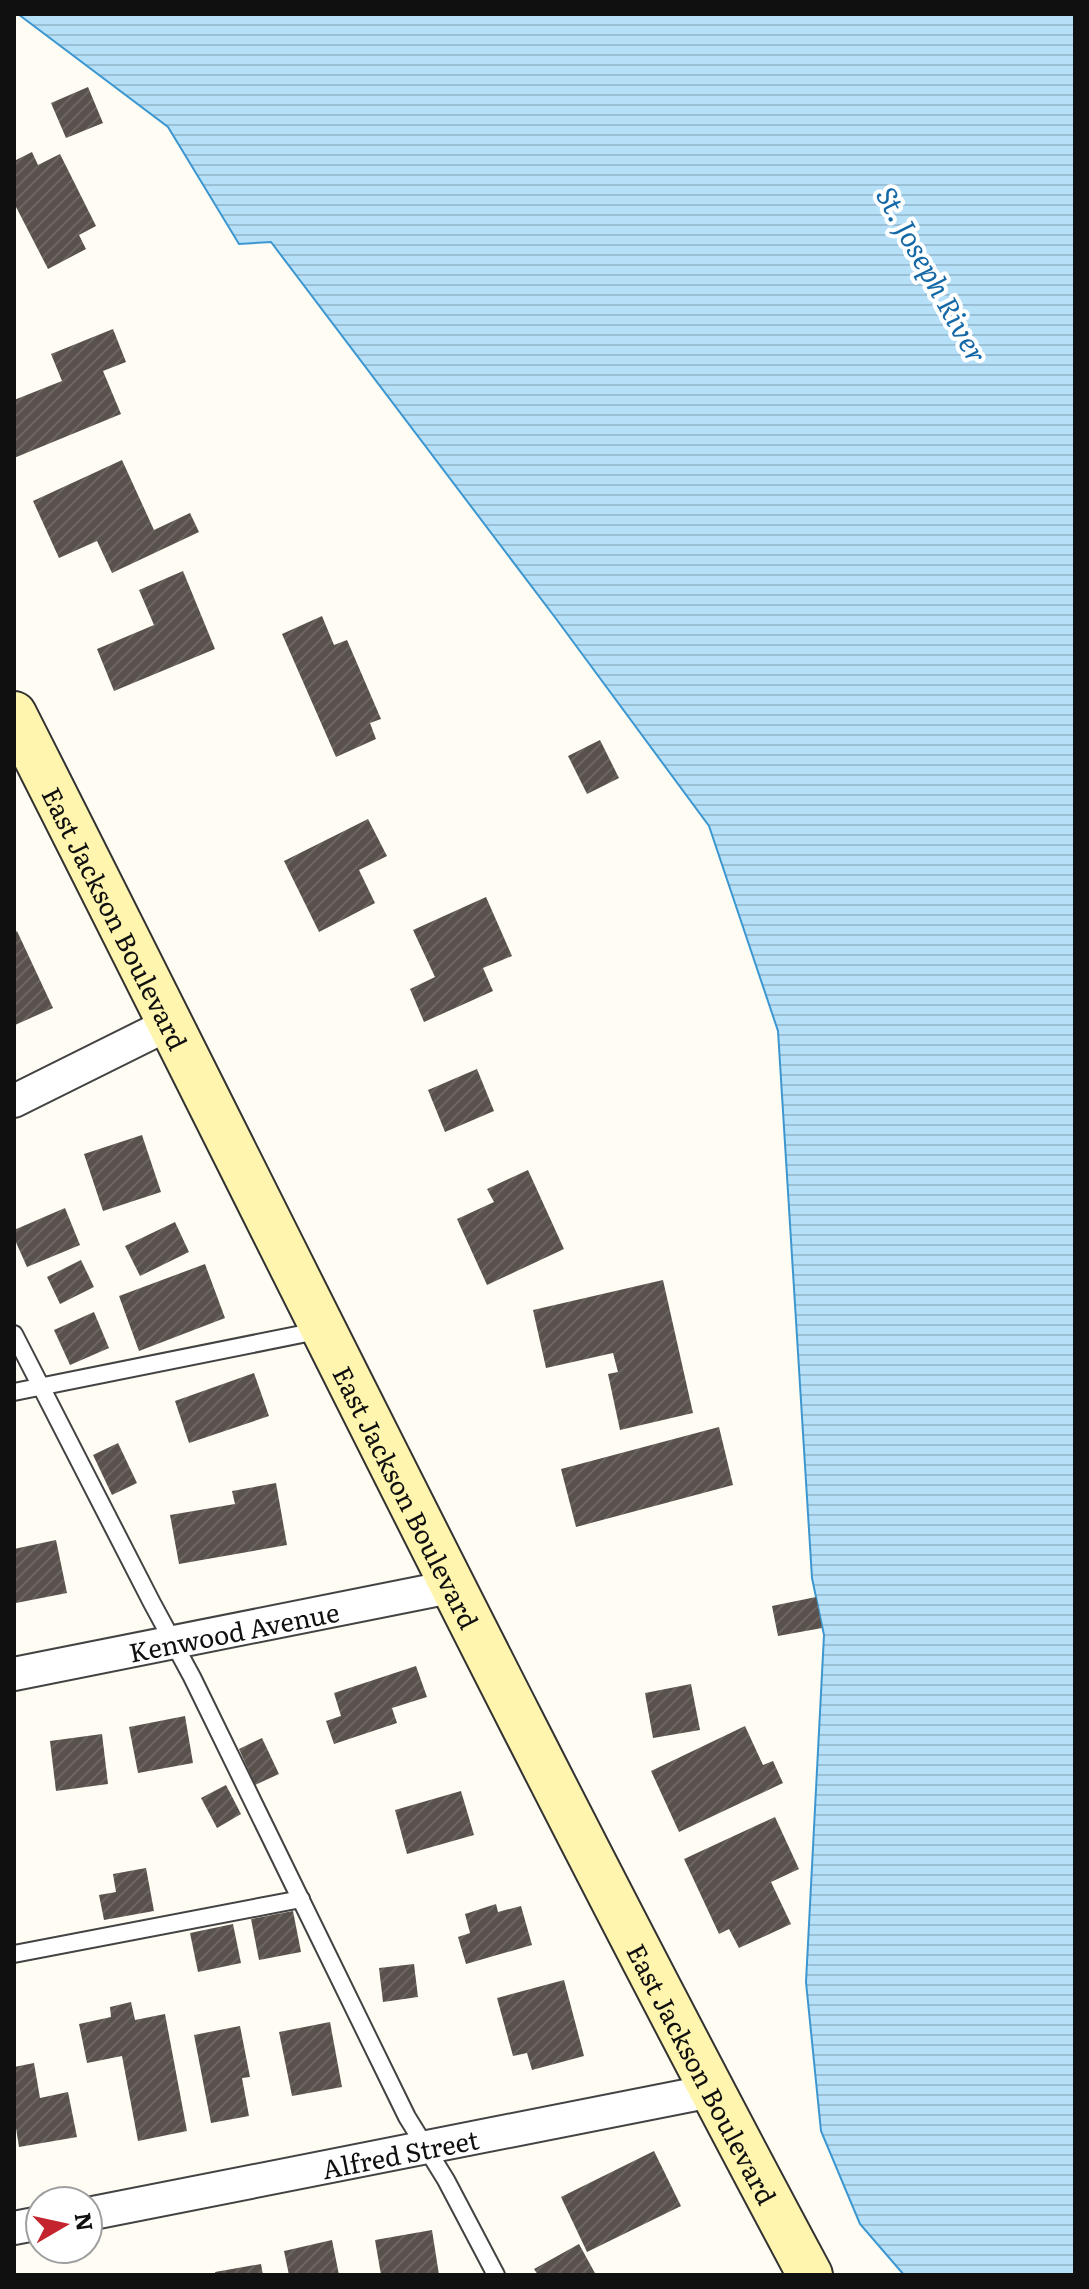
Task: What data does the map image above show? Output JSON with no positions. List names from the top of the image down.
{
  "streets": {
    "main road": ["East Jackson Boulevard"],
    "street": ["Kenwood Avenue", "Alfred Street"]
  },
  "crossings": [
    ["East Jackson Boulevard", "Kenwood Avenue"],
    ["East Jackson Boulevard", "Alfred Street"]
  ],
  "water": ["St. Joseph River"],
  "north": "right"
}
